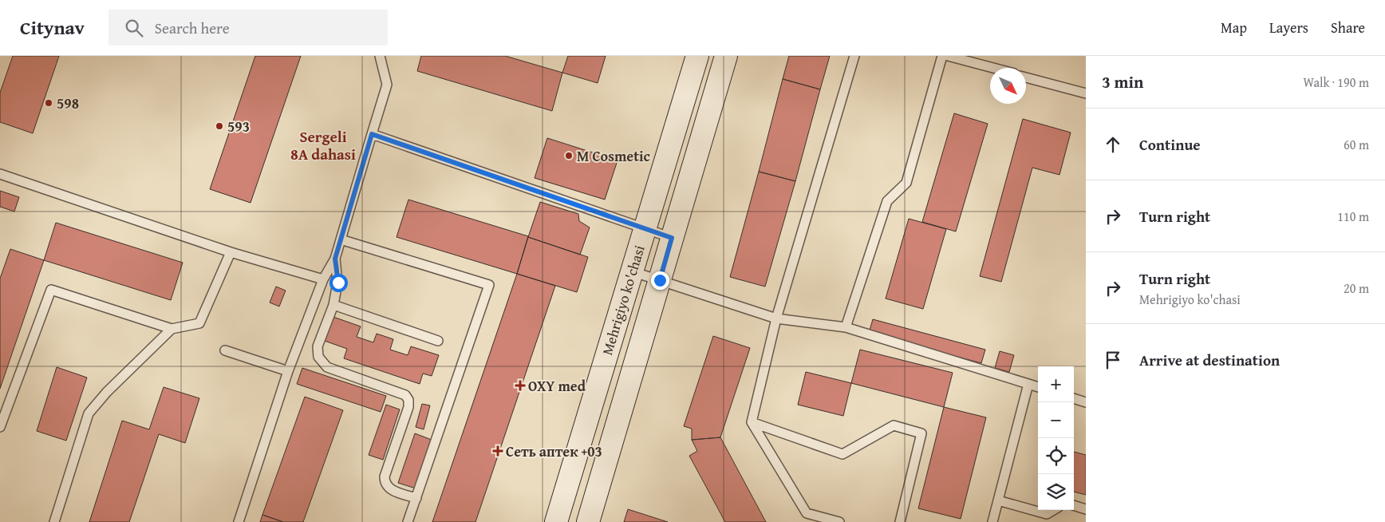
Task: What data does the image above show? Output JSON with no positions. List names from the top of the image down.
{
  "streets": {
    "main road": ["Mehrigiyo ko'chasi"]
  },
  "districts": ["Sergeli 8A dahasi"],
  "places": {
    "other": ["598", "593", "M Cosmetic"],
    "health": ["OXY med", "Сеть аптек +03"]
  },
  "north": "bottom right",
  "page": {
    "header": "Citynav",
    "search": "Search here",
    "nav": ["Map", "Layers", "Share"],
    "heading": ["3 min", "Walk · 190 m"],
    "list": [
      ["Continue", "60 m"],
      ["Turn right", "110 m"],
      ["Turn right", "Mehrigiyo ko'chasi", "20 m"],
      "Arrive at destination"
    ],
    "map_buttons": ["+", "−"]
  }
}
